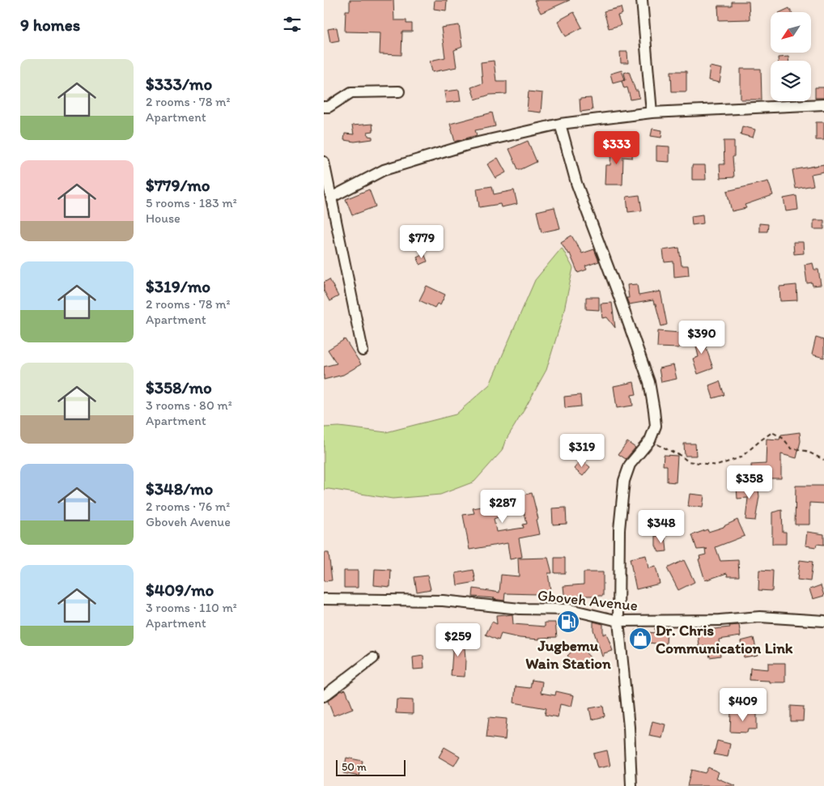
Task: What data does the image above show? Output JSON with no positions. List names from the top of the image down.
{
  "streets": {
    "street": ["Gboveh Avenue"]
  },
  "places": {
    "fuel station": ["Jugbemu Wain Station"],
    "shop": ["Dr. Chris Communication Link"]
  },
  "scale_bar": "50 m",
  "north": "bottom left",
  "page": {
    "heading": "9 homes",
    "list": [
      {
        "name": "$333/mo",
        "note": "2 rooms · 78 m² · Apartment"
      },
      {
        "name": "$779/mo",
        "note": "5 rooms · 183 m² · House"
      },
      {
        "name": "$319/mo",
        "note": "2 rooms · 78 m² · Apartment"
      },
      {
        "name": "$358/mo",
        "note": "3 rooms · 80 m² · Apartment"
      },
      {
        "name": "$348/mo",
        "note": "2 rooms · 76 m² · Gboveh Avenue"
      },
      {
        "name": "$409/mo",
        "note": "3 rooms · 110 m² · Apartment"
      }
    ],
    "price": [
      "$333",
      "$779",
      "$390",
      "$319",
      "$358",
      "$287",
      "$348",
      "$259",
      "$409"
    ],
    "scale": "50 m"
  }
}
